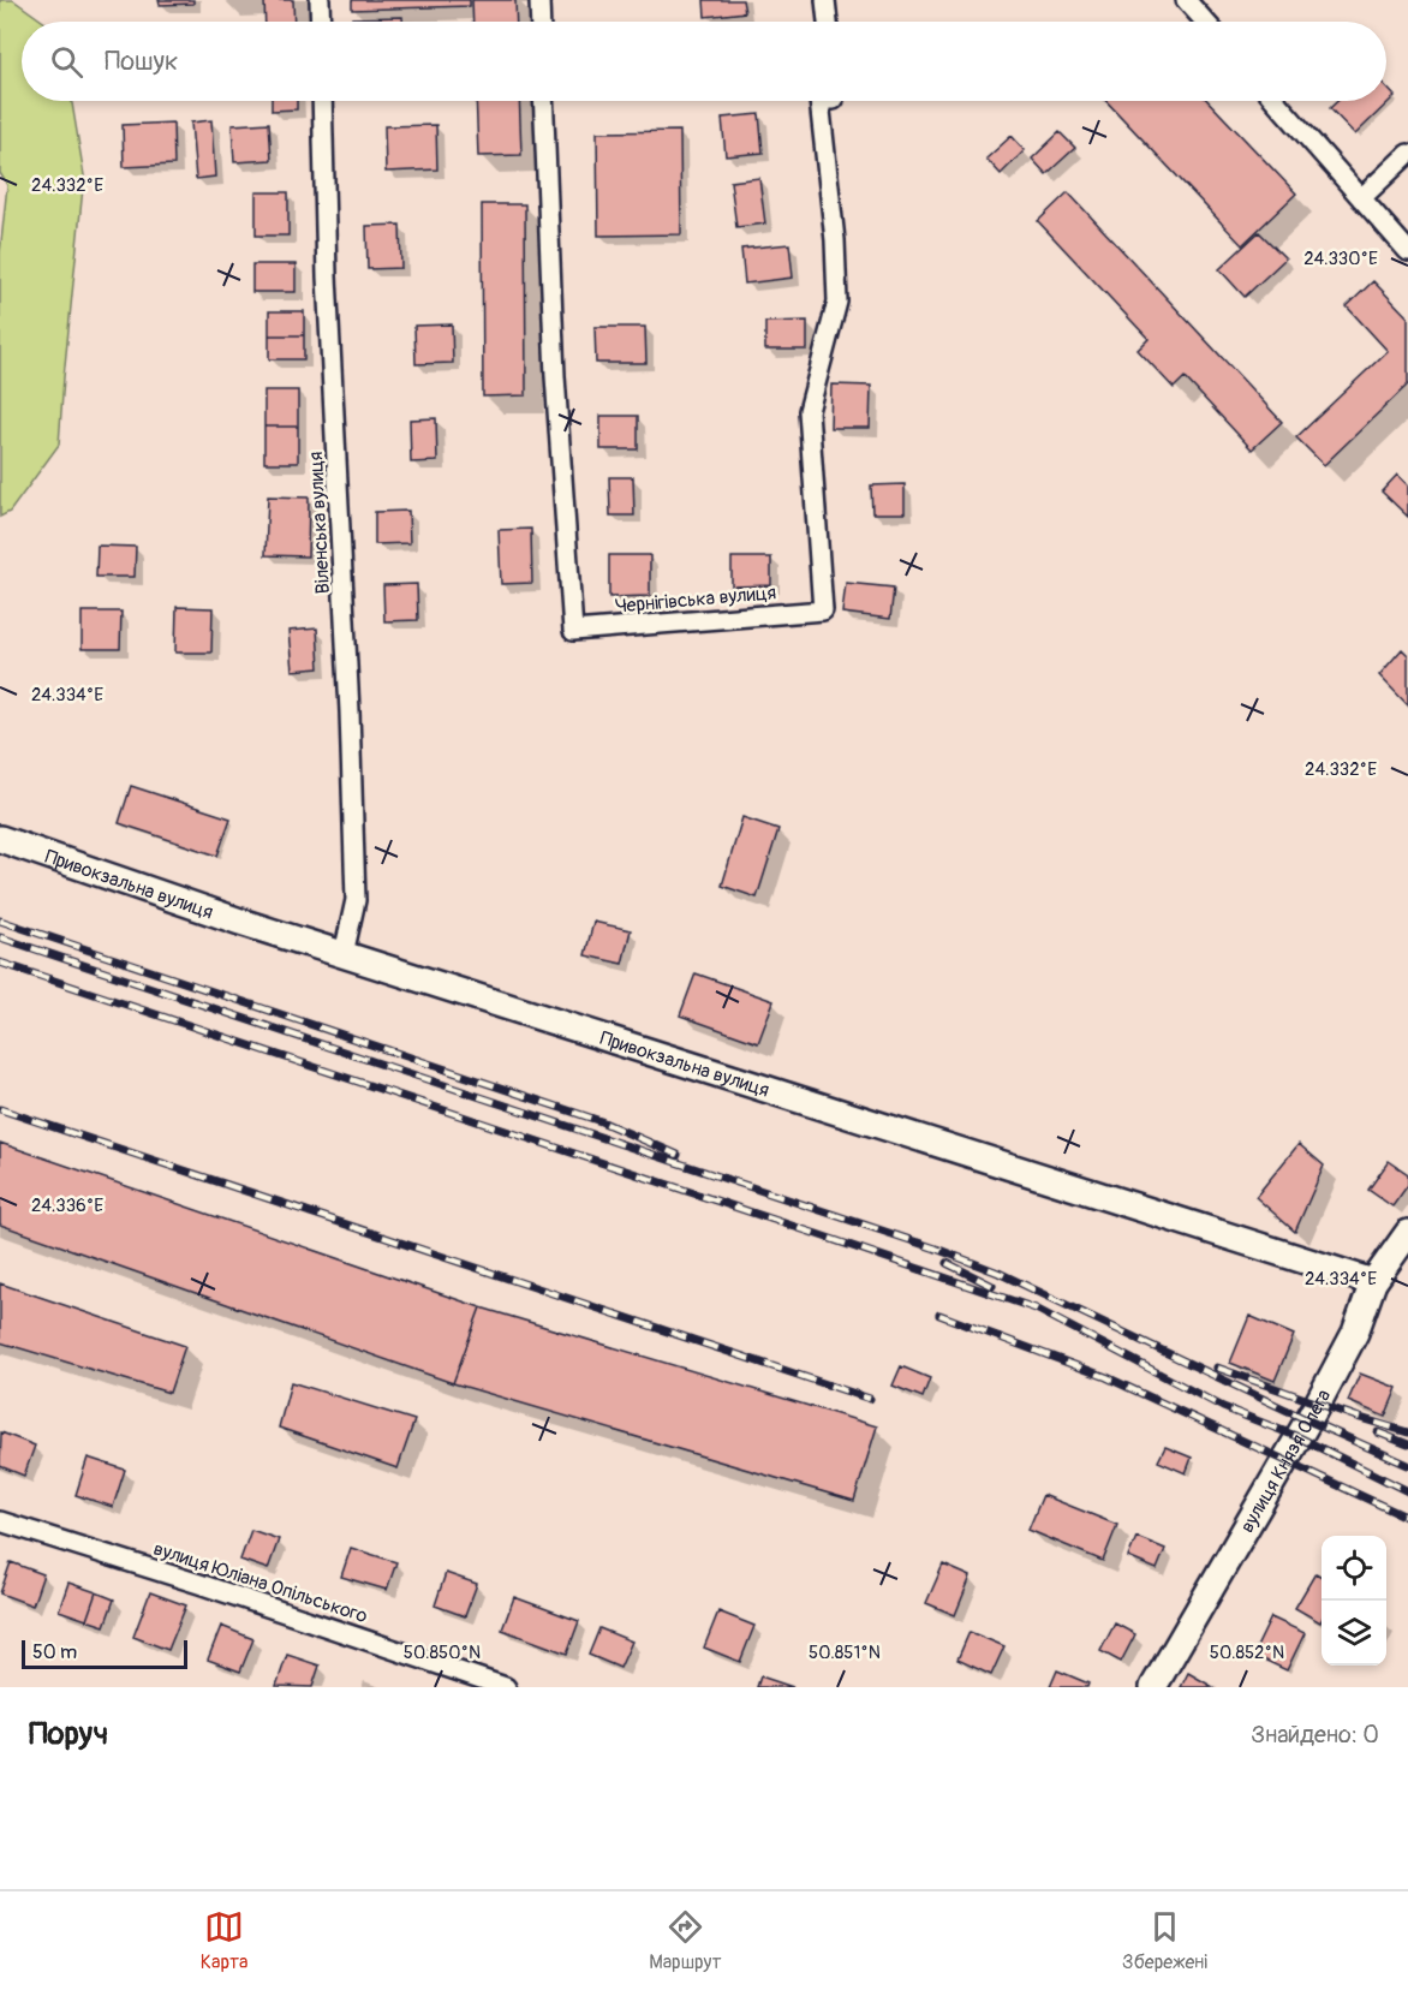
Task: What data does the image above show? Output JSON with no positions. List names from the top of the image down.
{
  "streets": {
    "street": [
      "Віленська вулиця",
      "Чернігівська вулиця",
      "Привокзальна вулиця",
      "вулиця Князя Олега",
      "вулиця Юліана Опільського"
    ]
  },
  "crossings": [
    ["Віленська вулиця", "Привокзальна вулиця"],
    ["Привокзальна вулиця", "вулиця Князя Олега"]
  ],
  "scale_bar": "50 m",
  "page": {
    "search": "Пошук",
    "scale": "50 m",
    "heading": ["Поруч", "Знайдено: 0"],
    "nav": ["Карта", "Маршрут", "Збережені"]
  },
  "coordinates": [
    "24.332°E",
    "24.330°E",
    "24.334°E",
    "24.336°E",
    "50.850°N",
    "50.851°N",
    "50.852°N"
  ]
}
